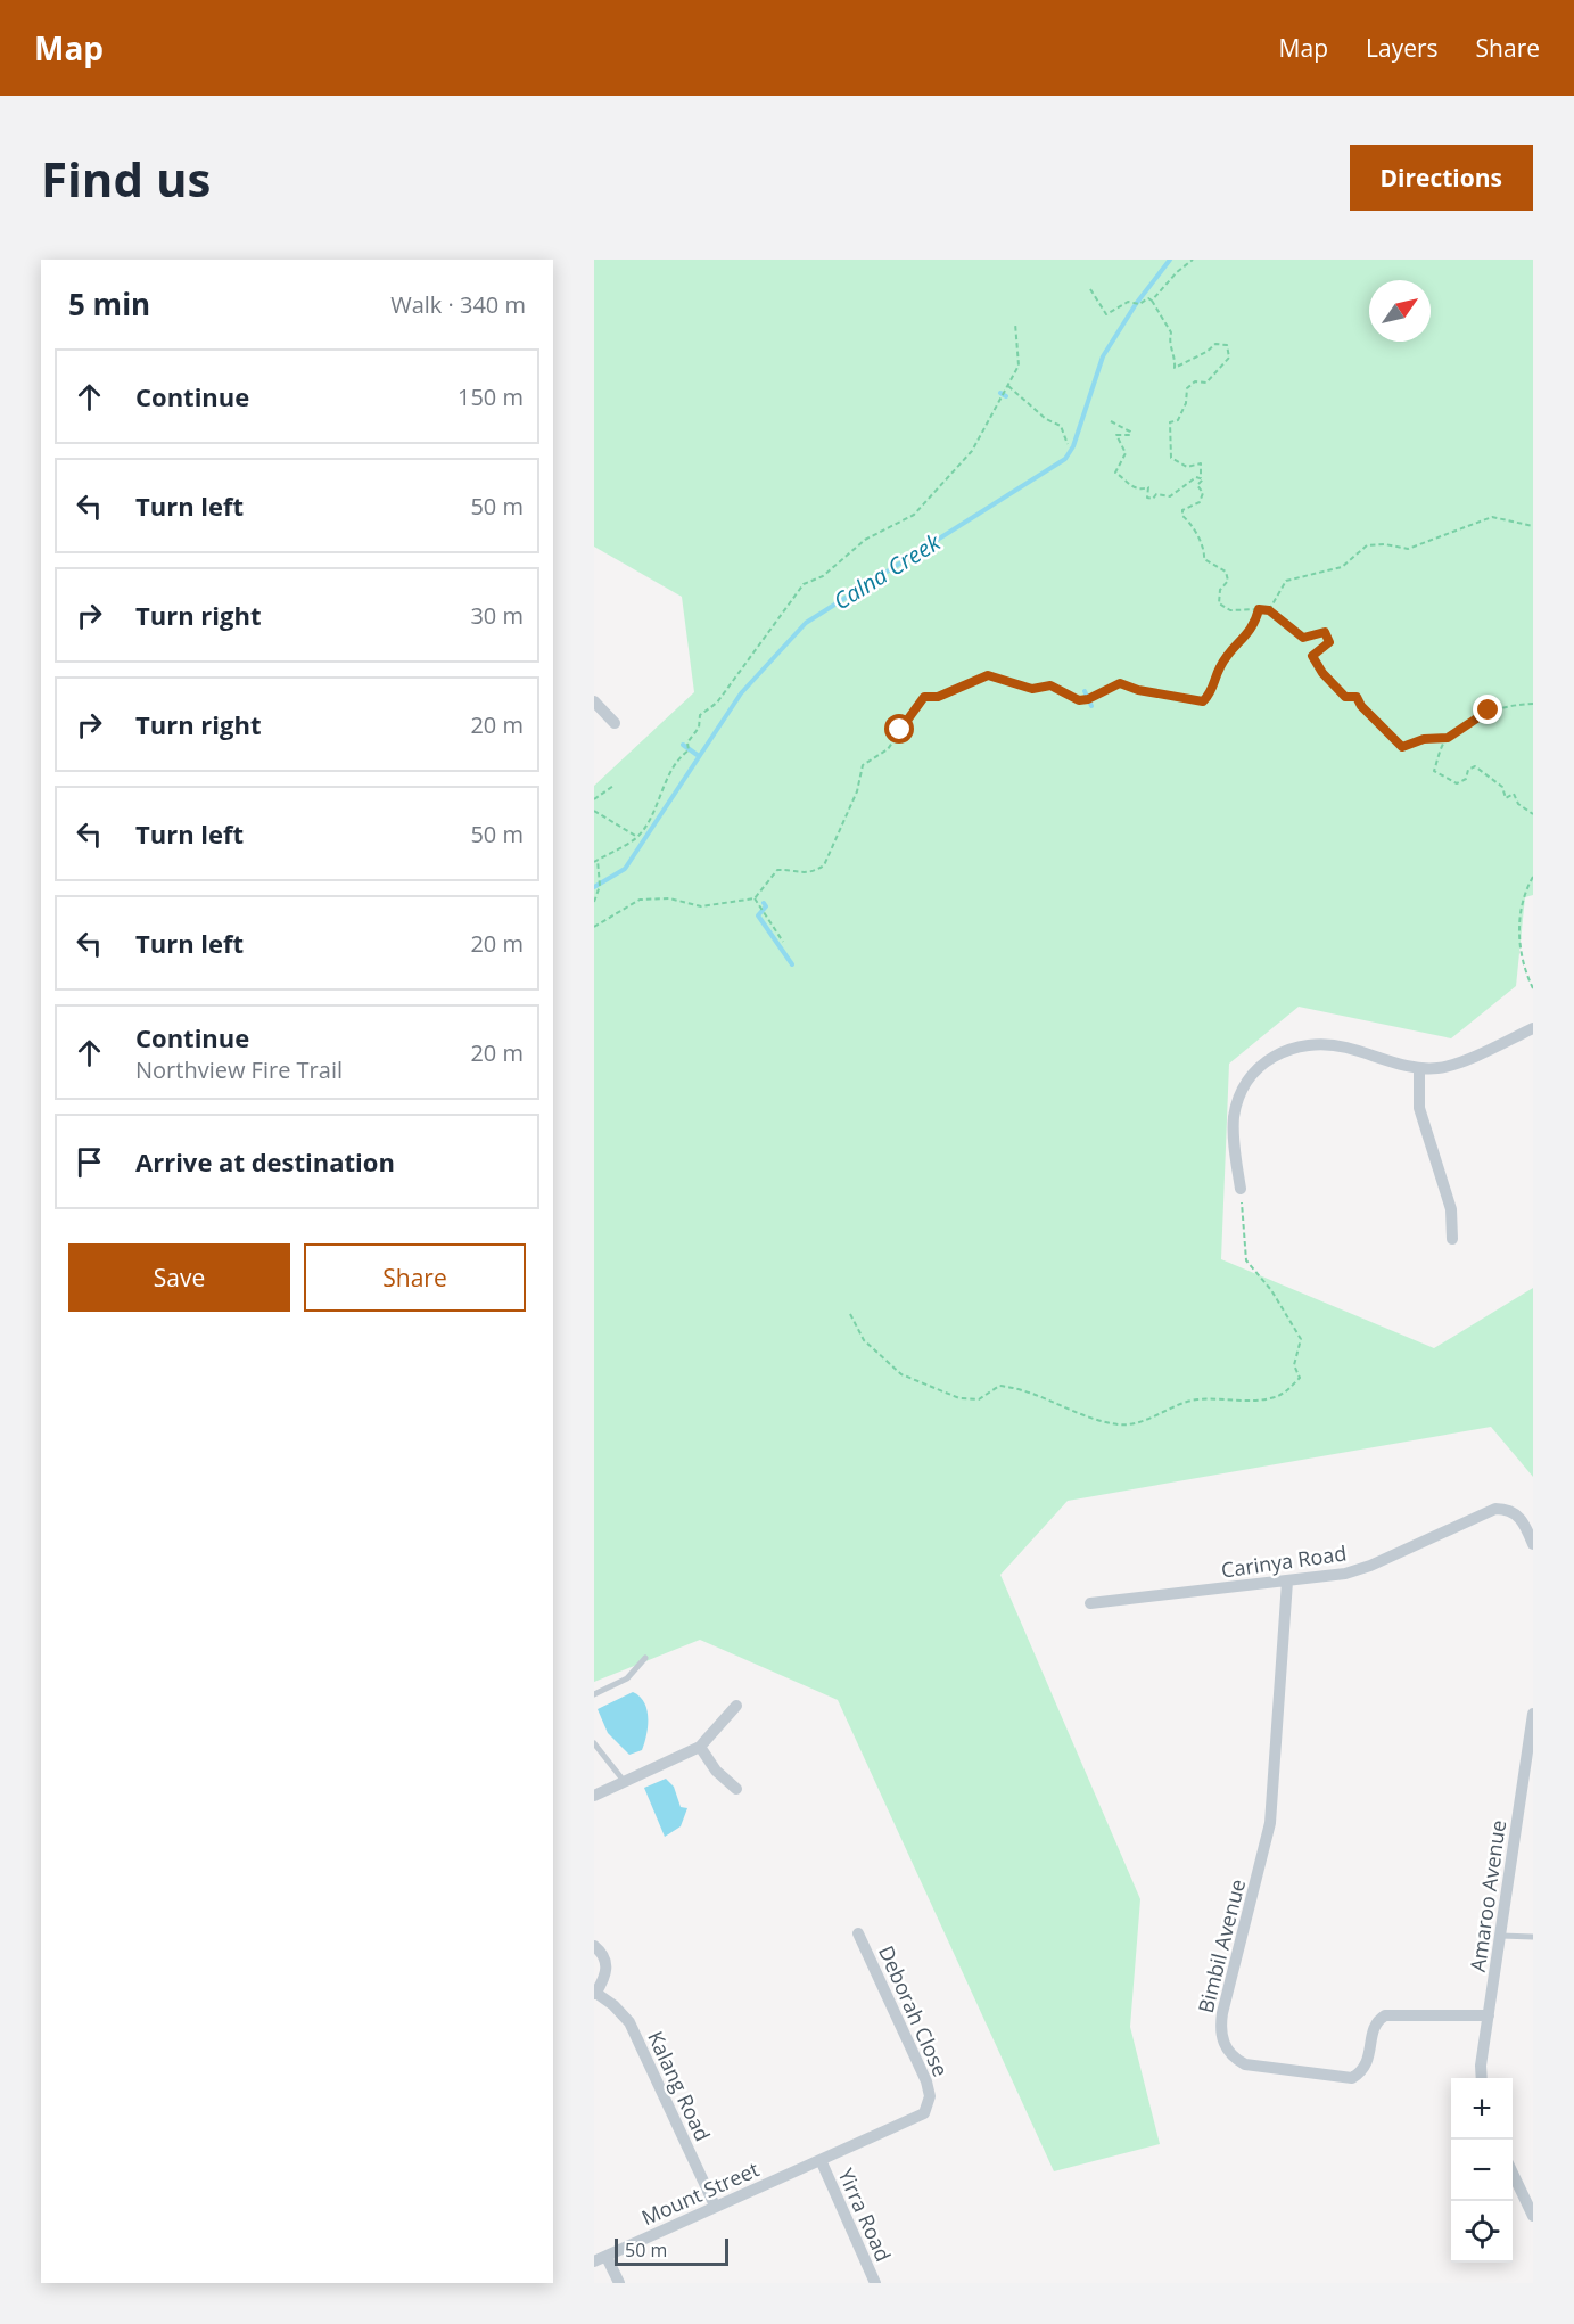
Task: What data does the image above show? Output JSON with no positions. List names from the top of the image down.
{
  "streets": {
    "street": [
      "Carinya Road",
      "Amaroo Avenue",
      "Bimbil Avenue",
      "Deborah Close",
      "Kalang Road",
      "Mount Street",
      "Yirra Road"
    ]
  },
  "crossings": [
    ["Carinya Road", "Bimbil Avenue"],
    ["Amaroo Avenue", "Bimbil Avenue"],
    ["Deborah Close", "Mount Street"],
    ["Deborah Close", "Yirra Road"],
    ["Kalang Road", "Mount Street"],
    ["Mount Street", "Yirra Road"]
  ],
  "water": ["Calna Creek"],
  "scale_bar": "50 m",
  "north": "top right",
  "page": {
    "header": "Map",
    "nav": ["Map", "Layers", "Share"],
    "buttons": [
      "Directions",
      ["Save", "Share"]
    ],
    "title": "Find us",
    "heading": ["5 min", "Walk · 340 m"],
    "list": [
      ["Continue", "150 m"],
      ["Turn left", "50 m"],
      ["Turn right", "30 m"],
      ["Turn right", "20 m"],
      ["Turn left", "50 m"],
      ["Turn left", "20 m"],
      ["Continue", "Northview Fire Trail", "20 m"],
      "Arrive at destination"
    ],
    "map_buttons": ["+", "−"],
    "scale": "50 m"
  }
}
